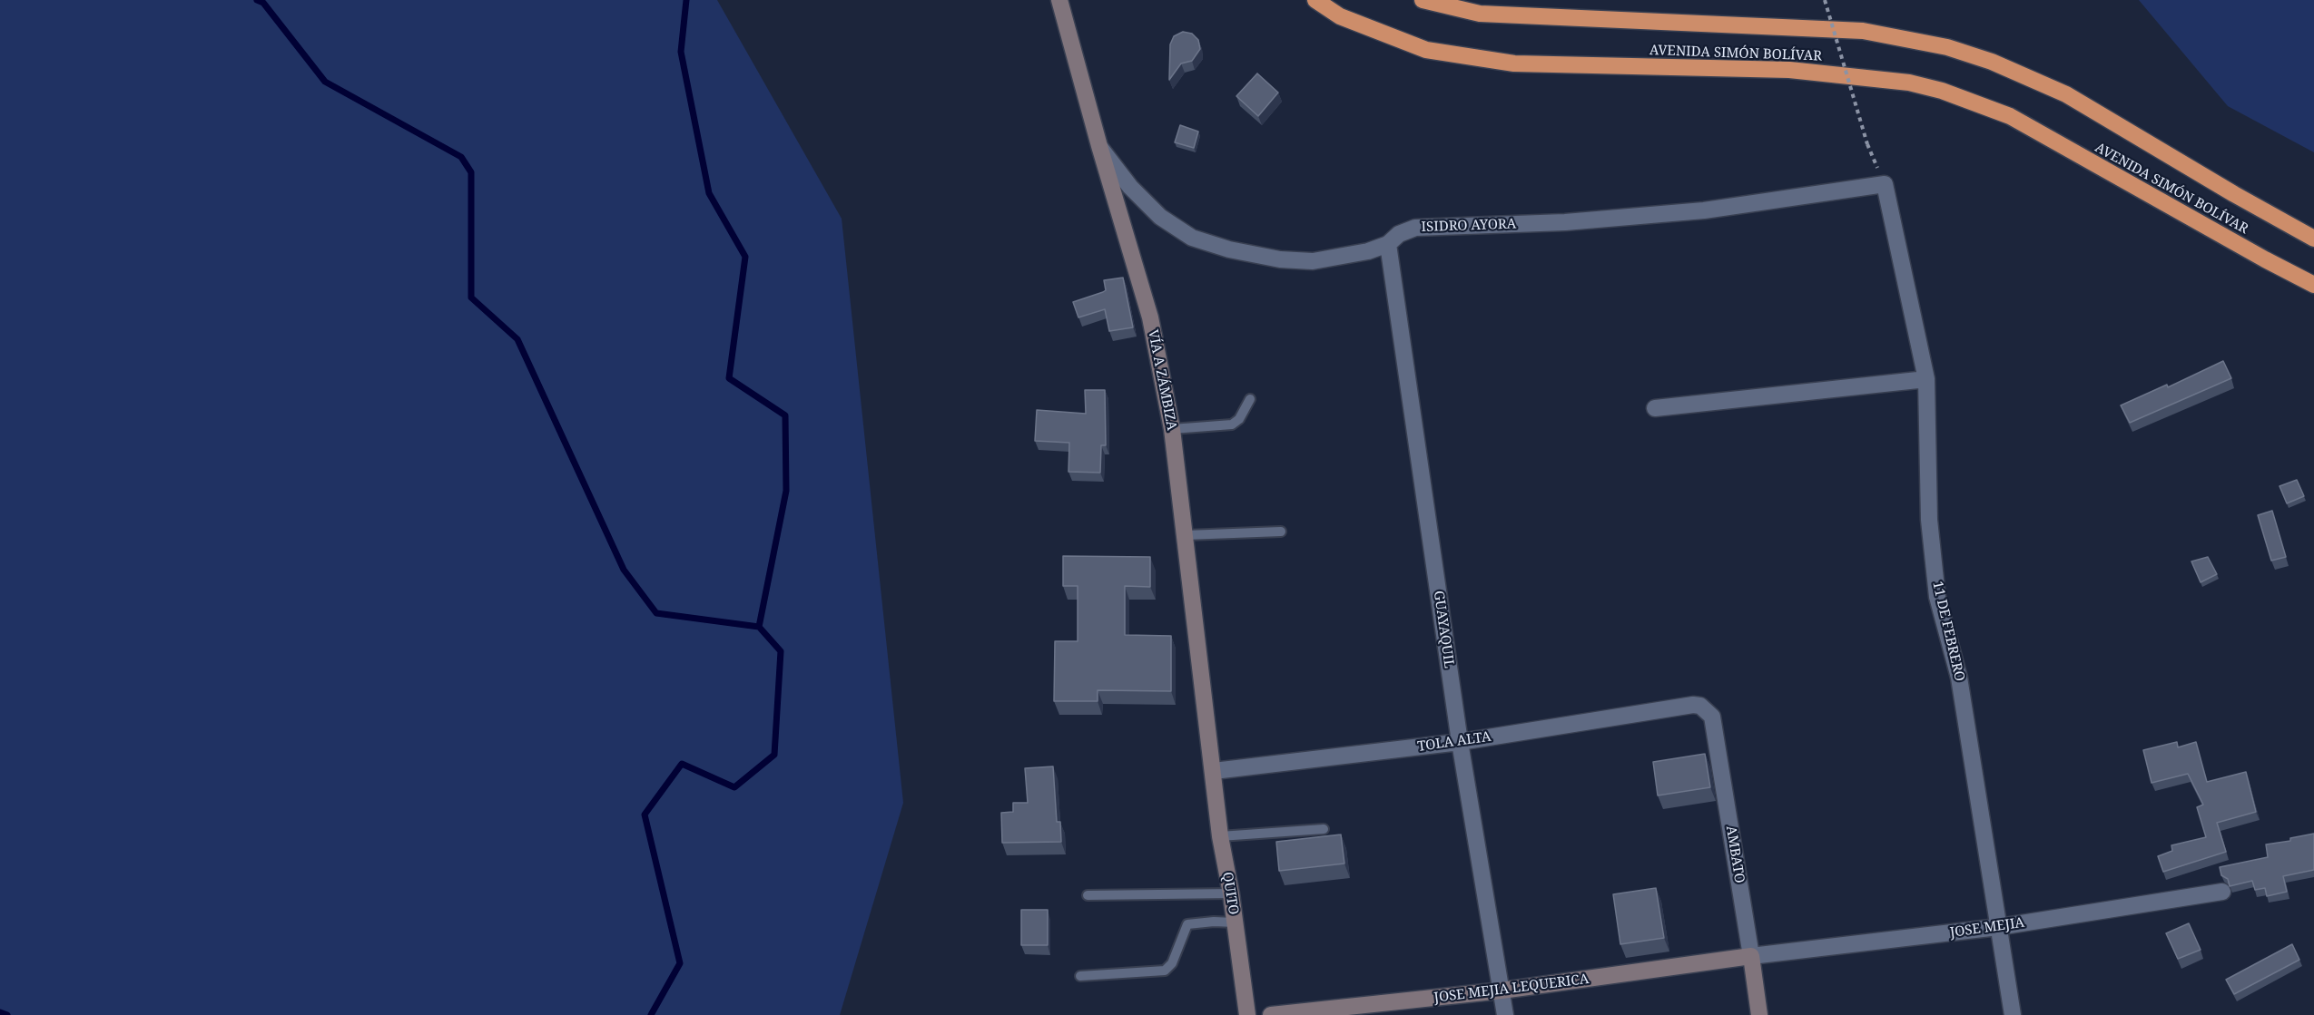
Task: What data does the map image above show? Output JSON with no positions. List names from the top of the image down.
{
  "streets": {
    "highway": ["AVENIDA SIMÓN BOLÍVAR"],
    "street": [
      "ISIDRO AYORA",
      "VÍA A ZÁMBIZA",
      "GUAYAQUIL",
      "11 DE FEBRERO",
      "TOLA ALTA",
      "AMBATO",
      "QUITO",
      "JOSE MEJIA",
      "JOSE MEJIA LEQUERICA"
    ]
  },
  "crossings": [
    ["ISIDRO AYORA", "VÍA A ZÁMBIZA"],
    ["ISIDRO AYORA", "GUAYAQUIL"],
    ["ISIDRO AYORA", "11 DE FEBRERO"],
    ["VÍA A ZÁMBIZA", "TOLA ALTA"],
    ["VÍA A ZÁMBIZA", "QUITO"],
    ["GUAYAQUIL", "TOLA ALTA"],
    ["GUAYAQUIL", "JOSE MEJIA LEQUERICA"],
    ["11 DE FEBRERO", "JOSE MEJIA"],
    ["TOLA ALTA", "AMBATO"],
    ["TOLA ALTA", "QUITO"],
    ["AMBATO", "JOSE MEJIA"],
    ["AMBATO", "JOSE MEJIA LEQUERICA"],
    ["JOSE MEJIA", "JOSE MEJIA LEQUERICA"]
  ]
}
